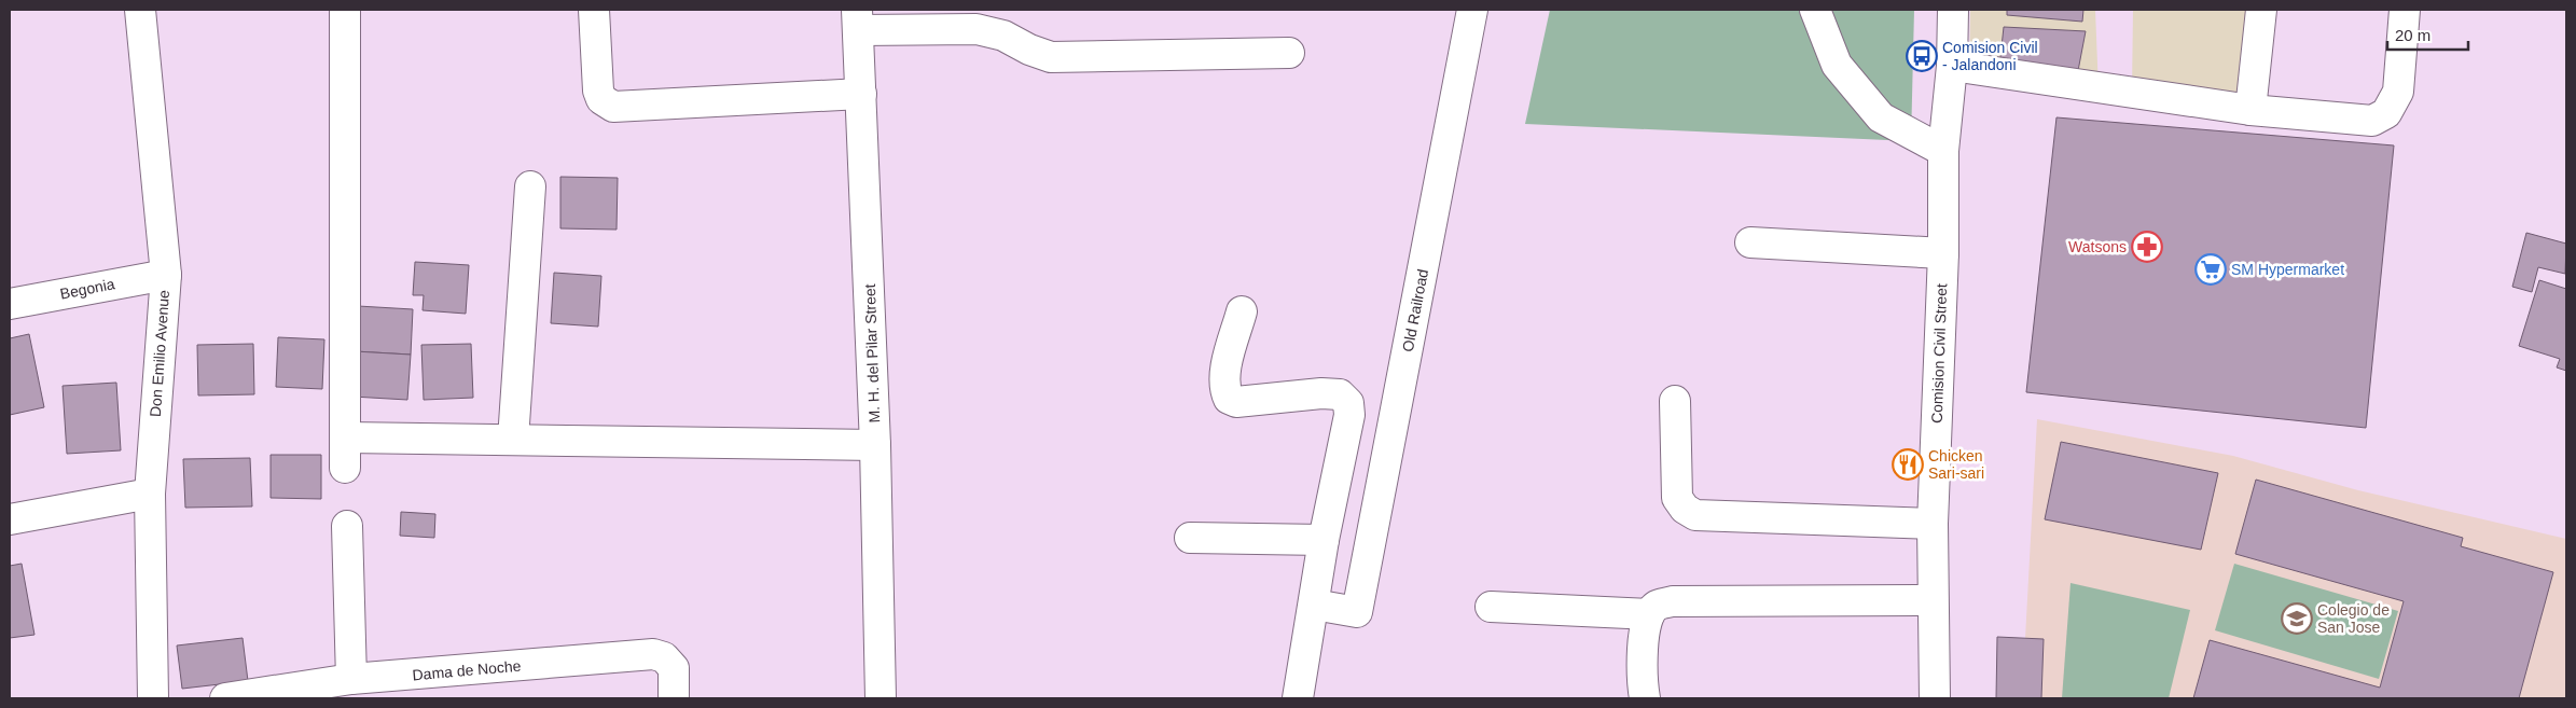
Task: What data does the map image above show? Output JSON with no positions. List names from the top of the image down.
{
  "streets": {
    "street": [
      "Begonia",
      "Old Railroad",
      "Don Emilio Avenue",
      "M. H. del Pilar Street",
      "Comision Civil Street",
      "Dama de Noche"
    ]
  },
  "crossings": [
    ["Begonia", "Don Emilio Avenue"]
  ],
  "places": {
    "bus stop": ["Comision Civil - Jalandoni"],
    "pharmacy": ["Watsons"],
    "supermarket": ["SM Hypermarket"],
    "restaurant": ["Chicken Sari-sari"],
    "school or university": ["Colegio de San Jose"]
  },
  "scale_bar": "20 m"
}
